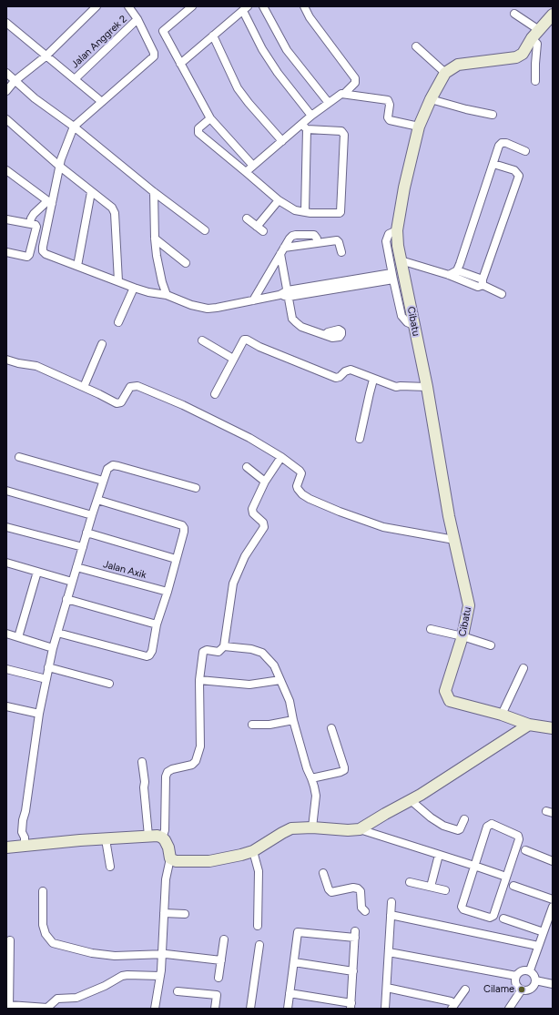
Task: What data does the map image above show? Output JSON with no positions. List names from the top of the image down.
{
  "streets": {
    "street": ["Jalan Anggrek 2", "Cibatu", "Jalan Axik"]
  },
  "places": ["Cilame"]
}
